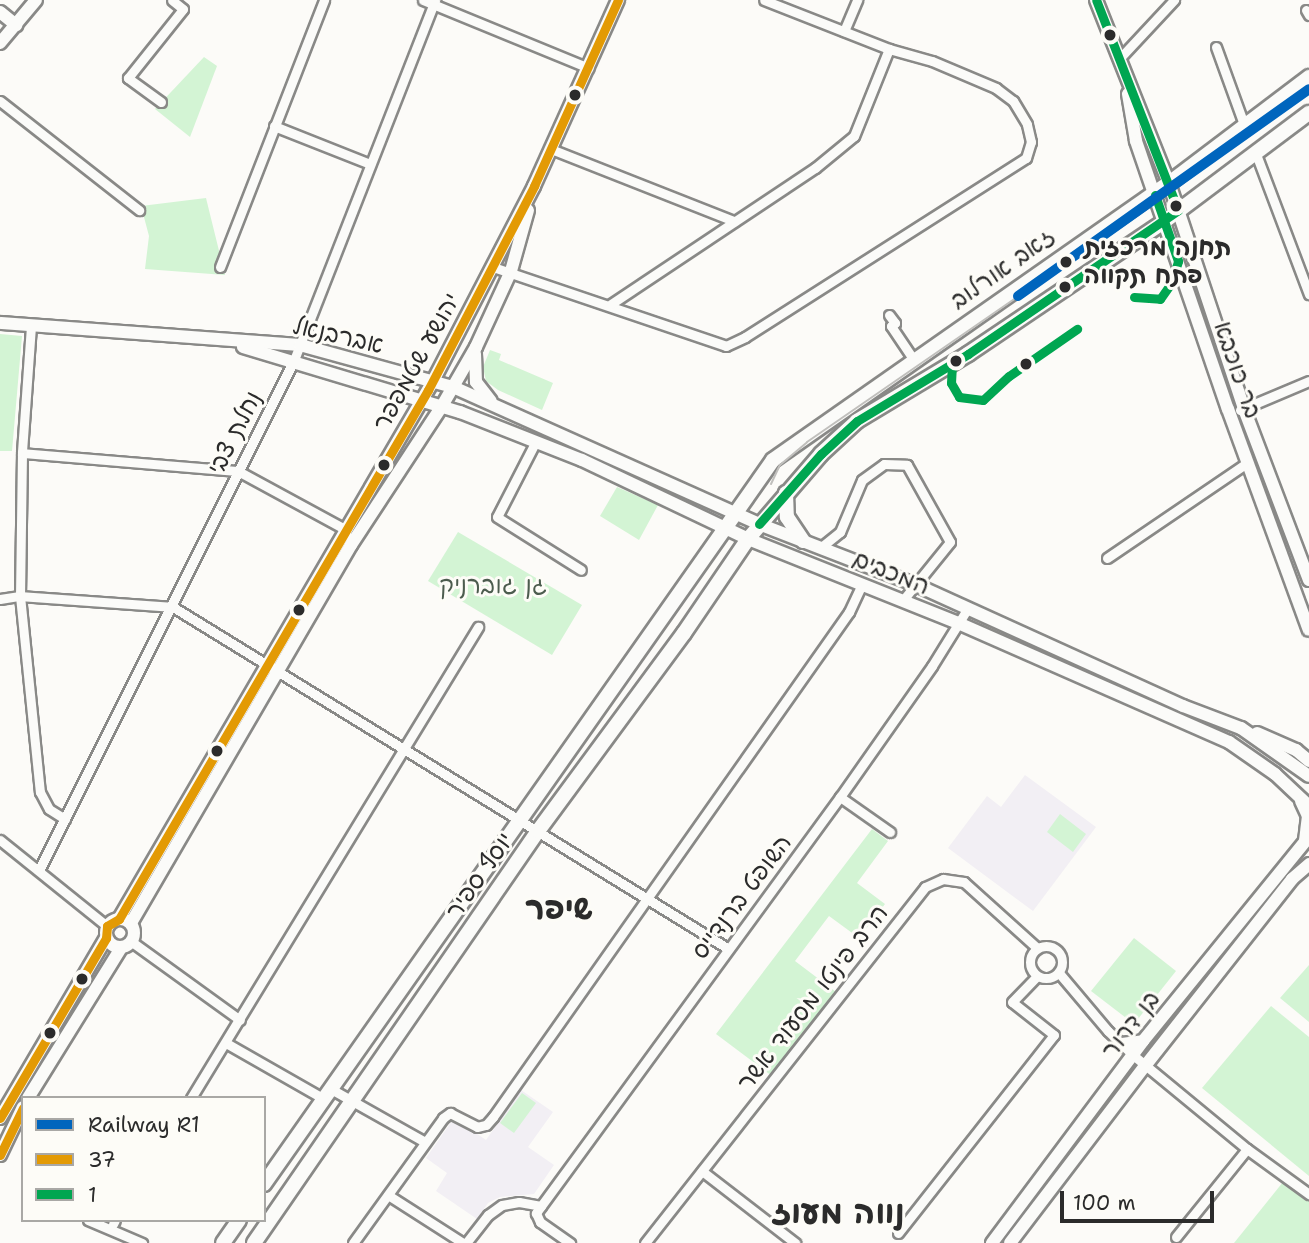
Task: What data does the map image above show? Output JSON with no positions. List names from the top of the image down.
{
  "streets": {
    "main road": ["זאב אורלוב", "יוסף ספיר"],
    "street": [
      "אברבנאל",
      "יהושע שטמפפר",
      "בר כוכבא",
      "נחלת צבי",
      "המכבים",
      "השופט ברנדייס",
      "הרב פינטו מסעוד אשר",
      "בן דרור"
    ]
  },
  "crossings": [
    ["זאב אורלוב", "בר כוכבא"],
    ["זאב אורלוב", "המכבים"],
    ["זאב אורלוב", "יוסף ספיר"],
    ["אברבנאל", "יהושע שטמפפר"],
    ["אברבנאל", "נחלת צבי"],
    ["אברבנאל", "המכבים"],
    ["יהושע שטמפפר", "המכבים"],
    ["המכבים", "יוסף ספיר"],
    ["המכבים", "השופט ברנדייס"]
  ],
  "districts": ["שיפר", "נווה מעוז"],
  "parks": ["גן גוברניק"],
  "places": ["תחנה מרכזית פתח תקווה"],
  "lines": ["transit line 37", "transit line 1", "rail line R1"],
  "legend": ["Railway R1", "37", "1"],
  "scale_bar": "100 m"
}
